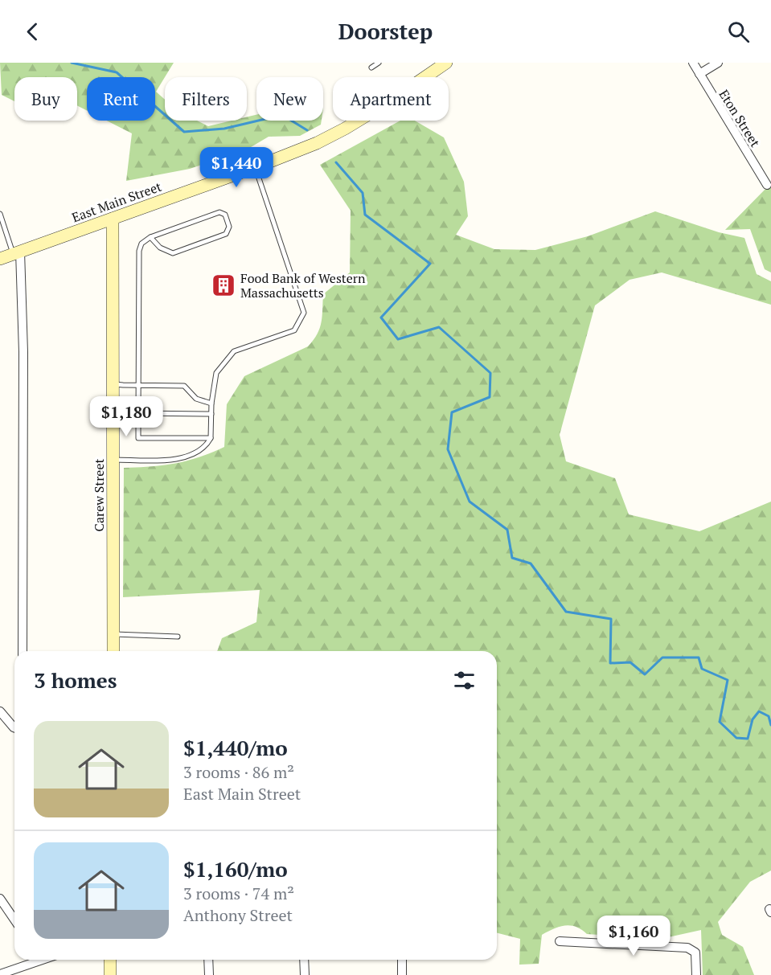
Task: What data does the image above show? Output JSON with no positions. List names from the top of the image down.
{
  "streets": {
    "main road": ["East Main Street", "Carew Street"],
    "street": ["Eton Street"]
  },
  "crossings": [
    ["East Main Street", "Carew Street"]
  ],
  "places": {
    "building": ["Food Bank of Western Massachusetts"]
  },
  "page": {
    "header": "Doorstep",
    "chip": [
      "Buy",
      "Rent",
      "Filters",
      "New",
      "Apartment"
    ],
    "price": ["$1,440", "$1,180", "$1,160"],
    "heading": "3 homes",
    "list": [
      {
        "name": "$1,440/mo",
        "note": "3 rooms · 86 m² · East Main Street"
      },
      {
        "name": "$1,160/mo",
        "note": "3 rooms · 74 m² · Anthony Street"
      }
    ]
  }
}
